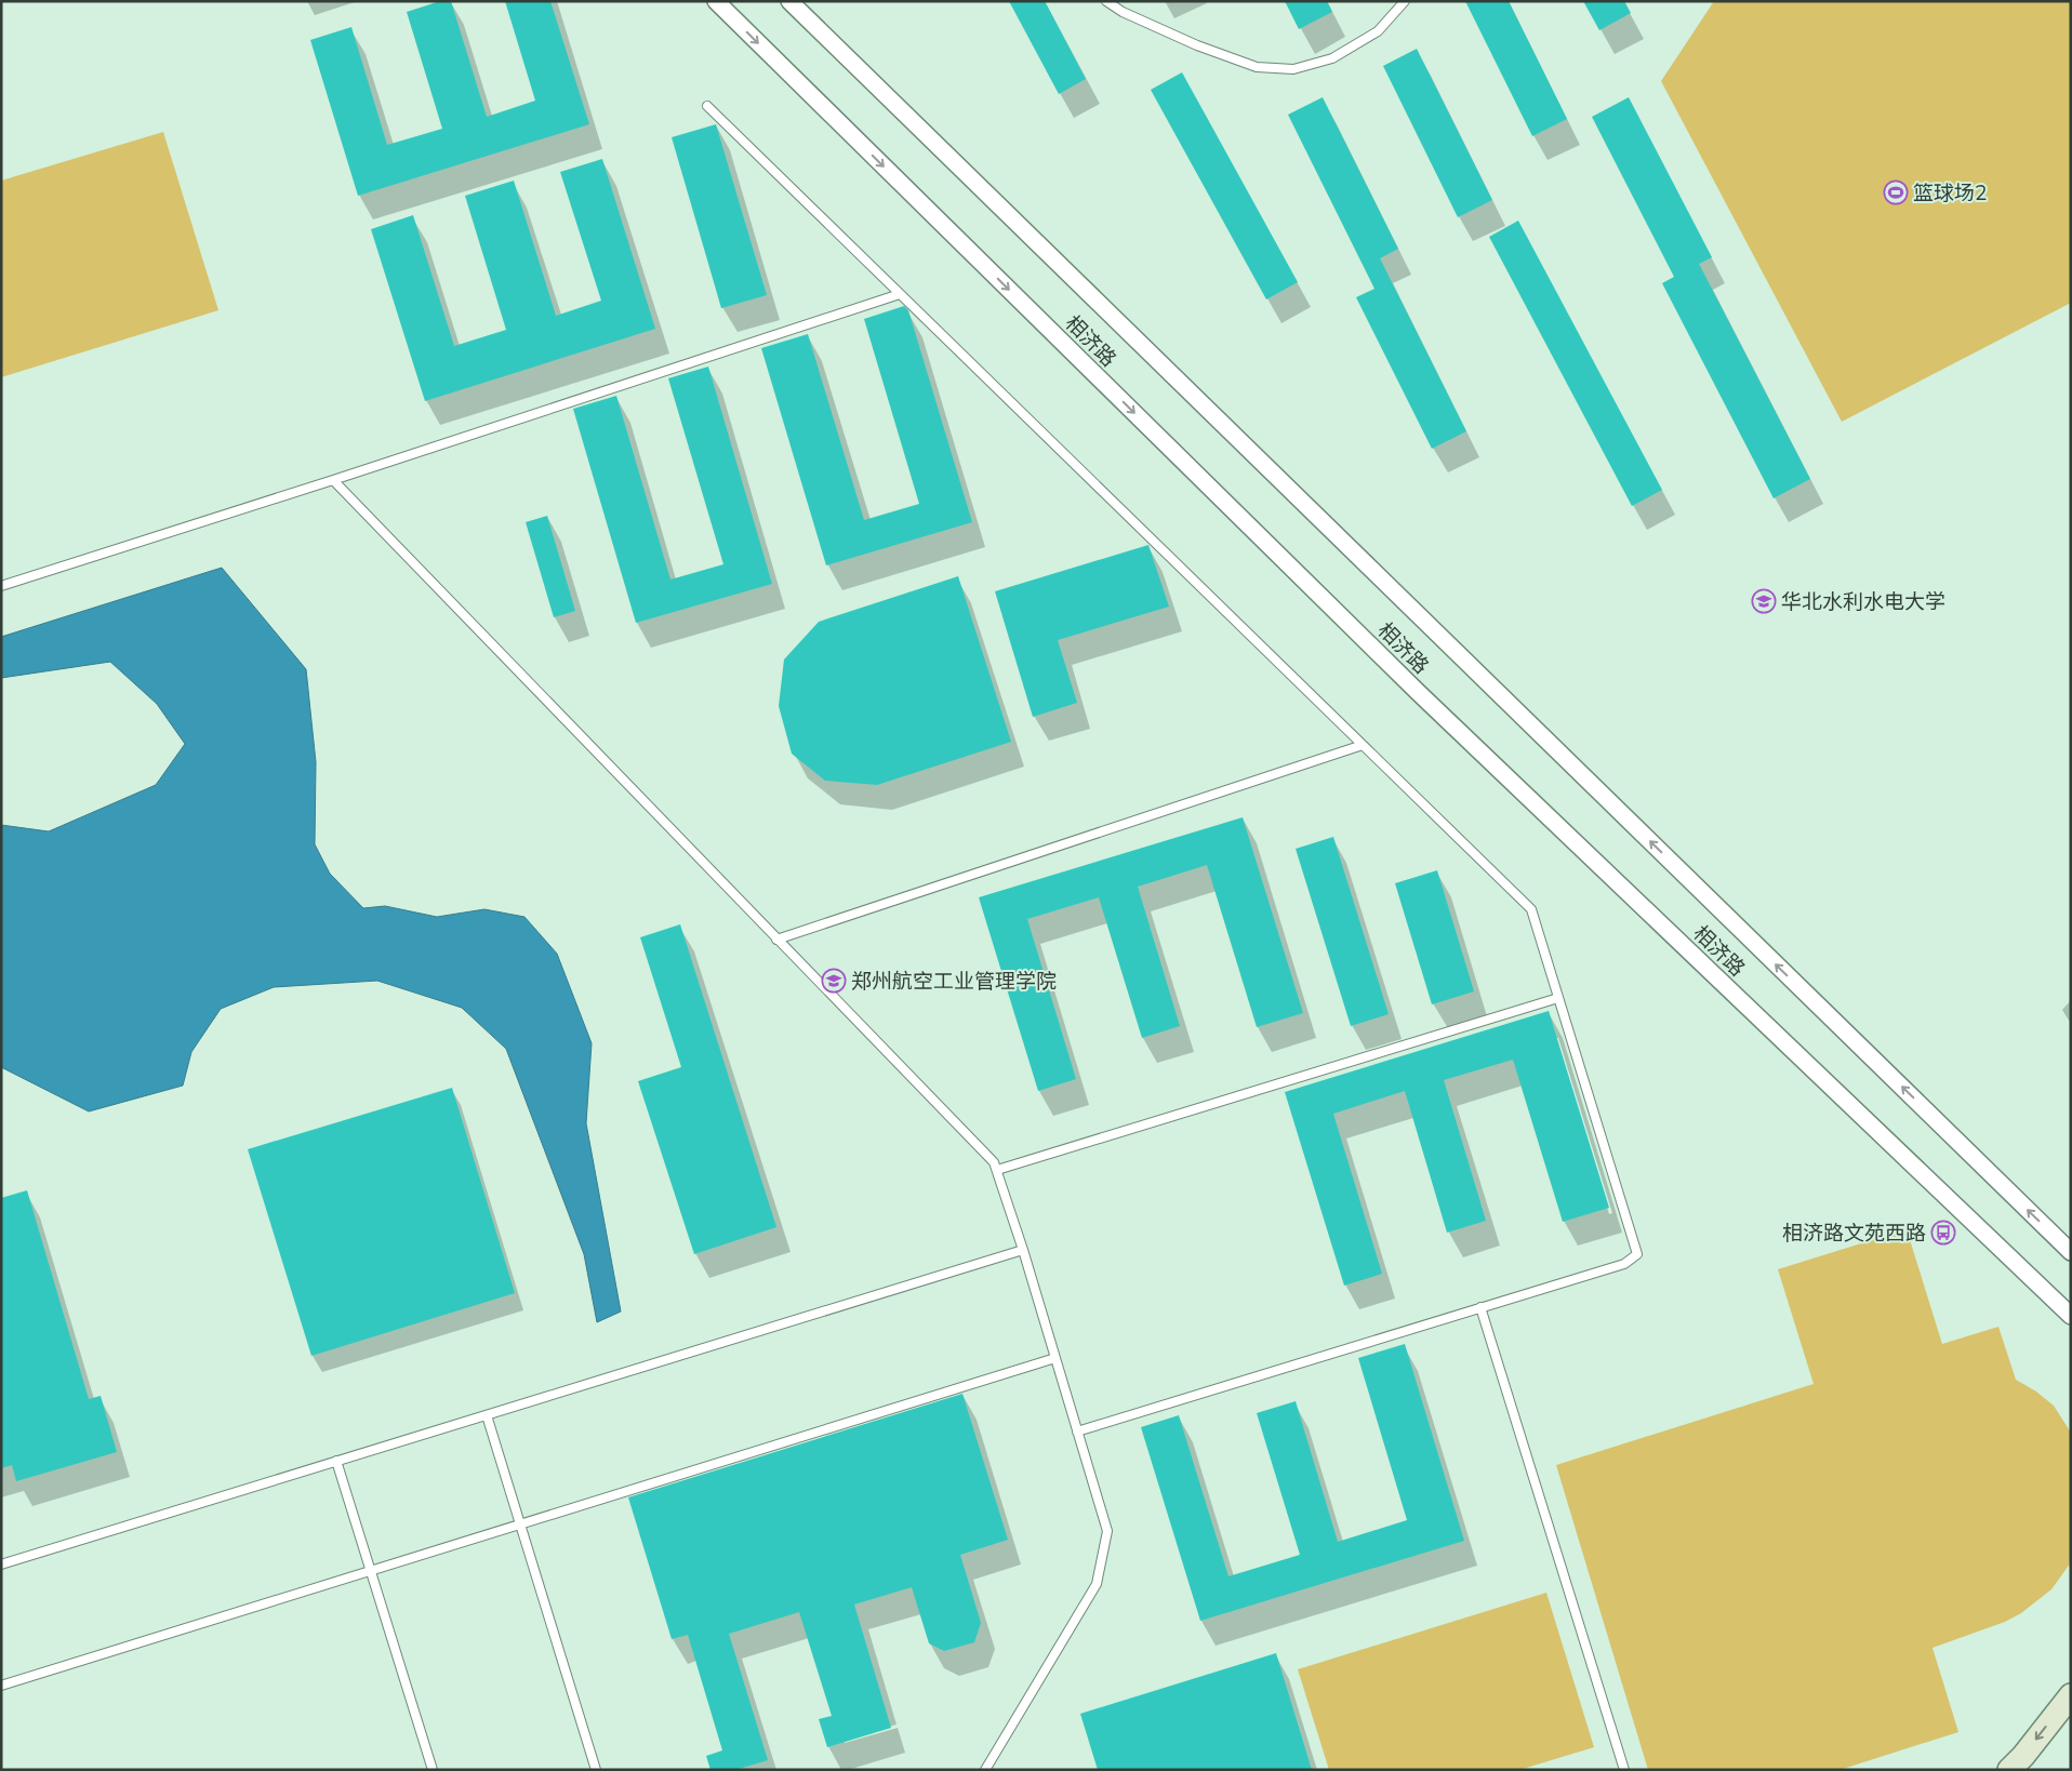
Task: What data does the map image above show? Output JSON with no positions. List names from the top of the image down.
{
  "streets": {
    "street": ["相济路"]
  },
  "places": {
    "sports": ["篮球场2"],
    "school or university": ["华北水利水电大学", "郑州航空工业管理学院"],
    "bus stop": ["相济路文苑西路"]
  }
}
